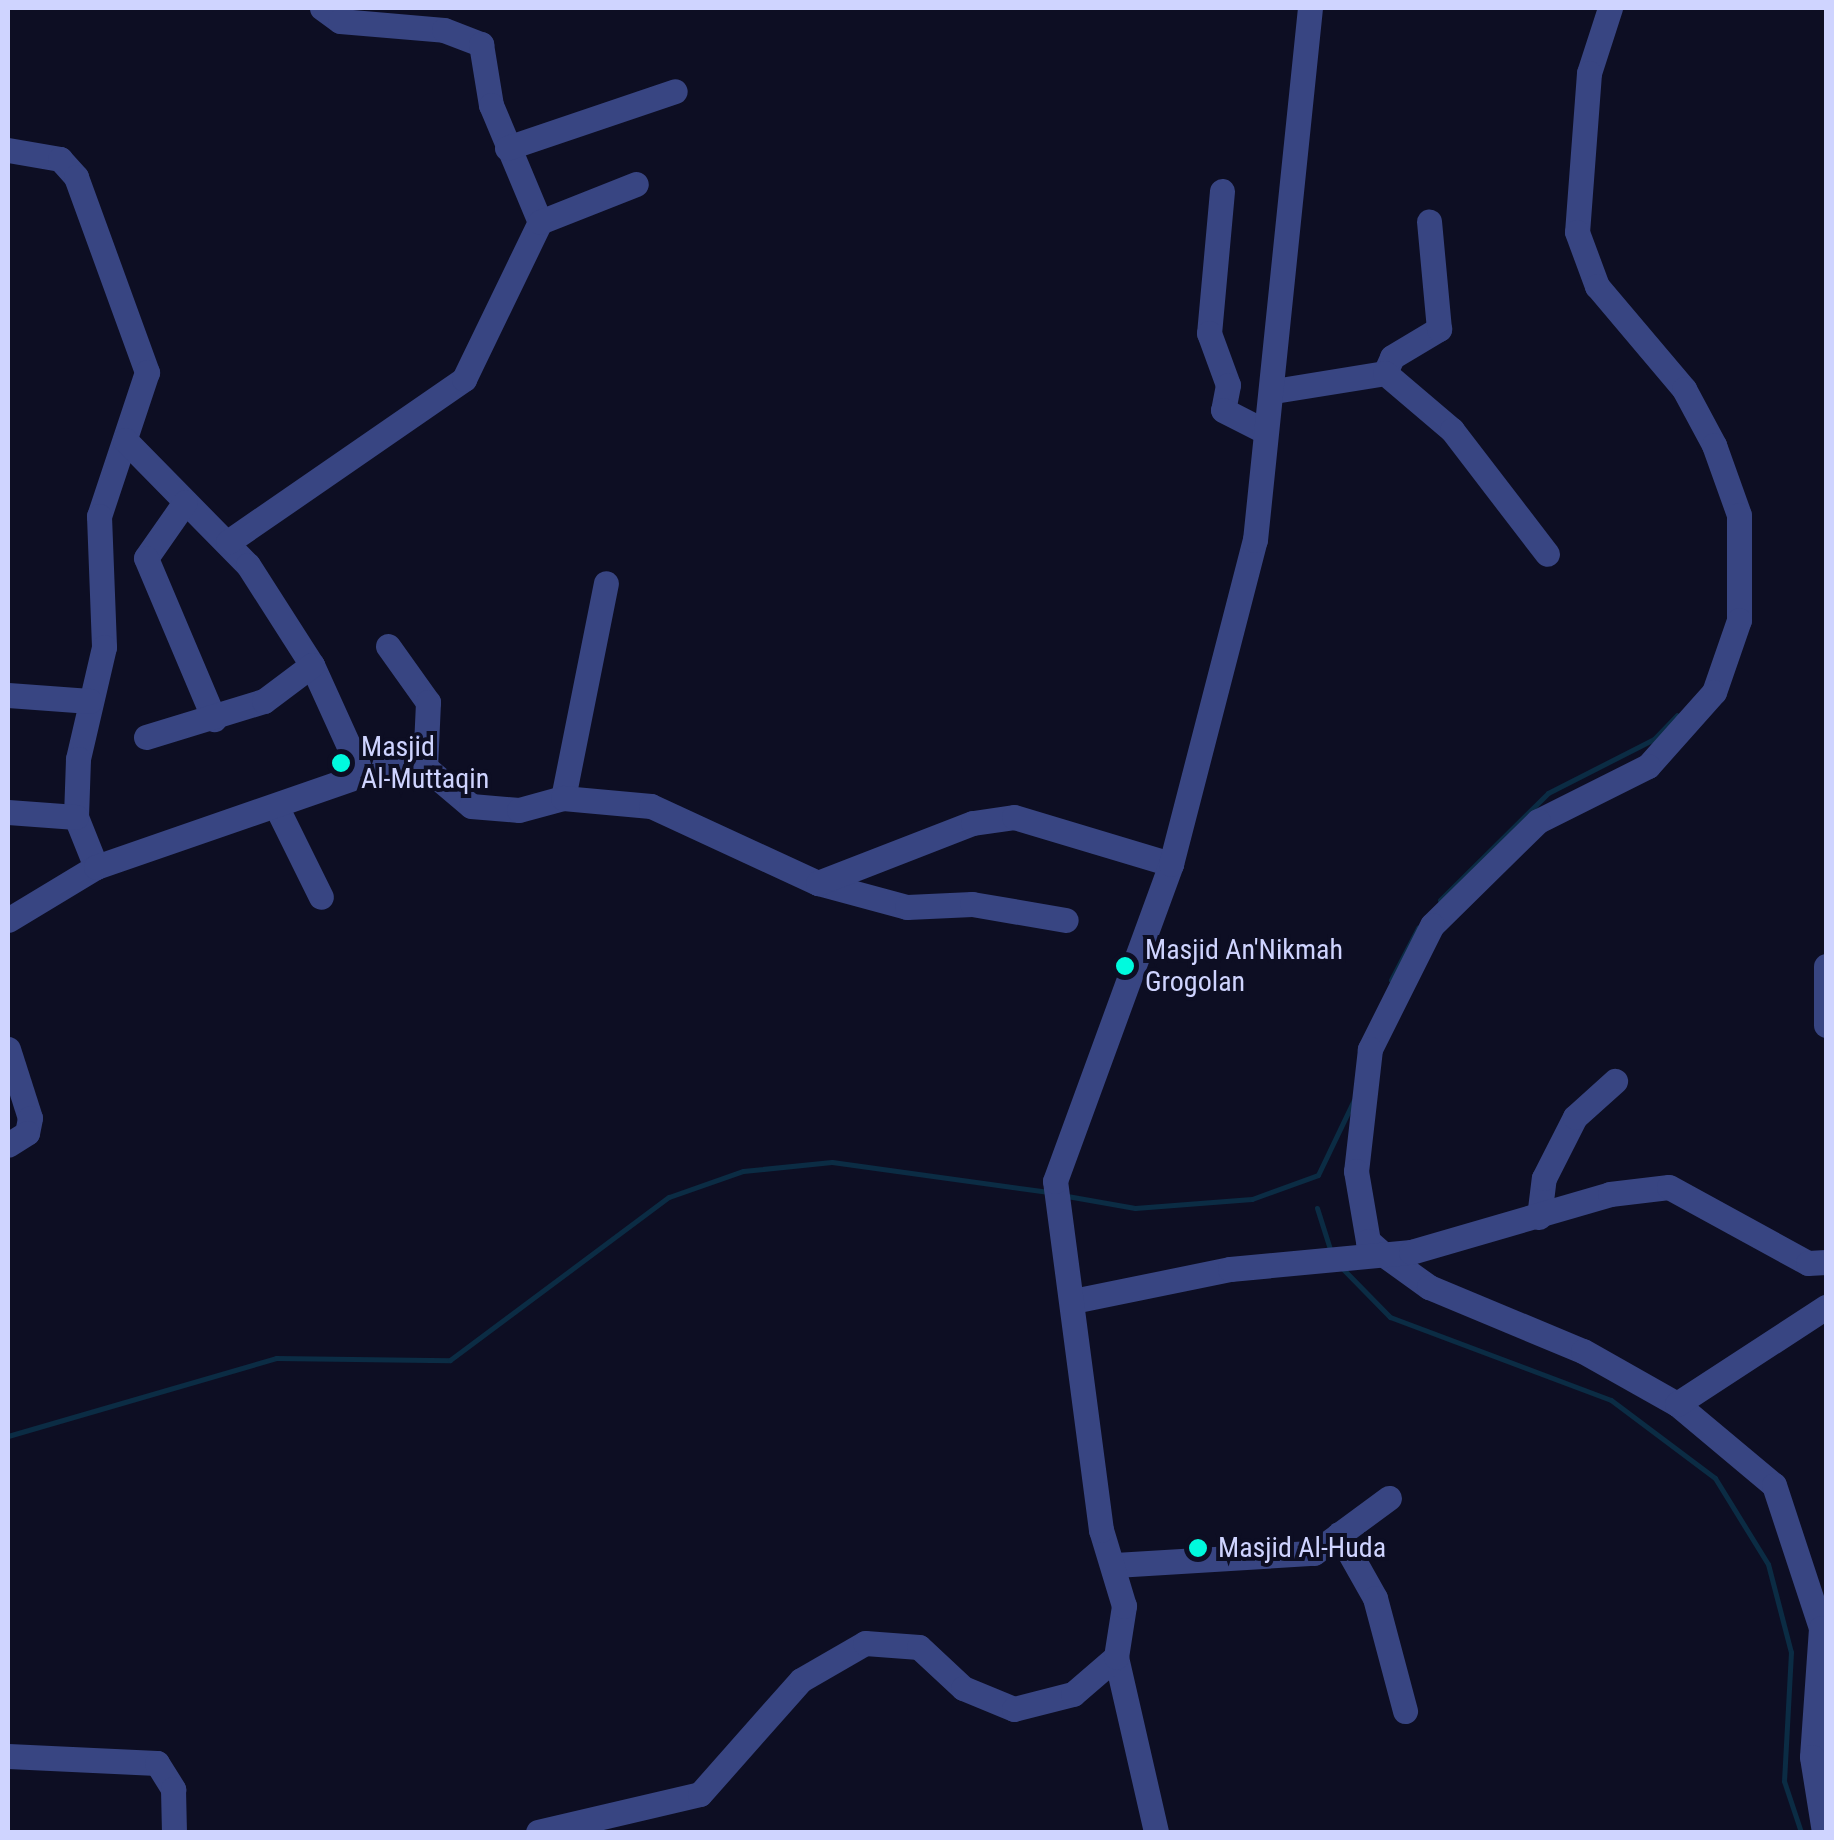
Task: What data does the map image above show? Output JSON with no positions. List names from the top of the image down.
{
  "places": ["Masjid Al-Muttaqin", "Masjid An'Nikmah Grogolan", "Masjid Al-Huda"]
}
